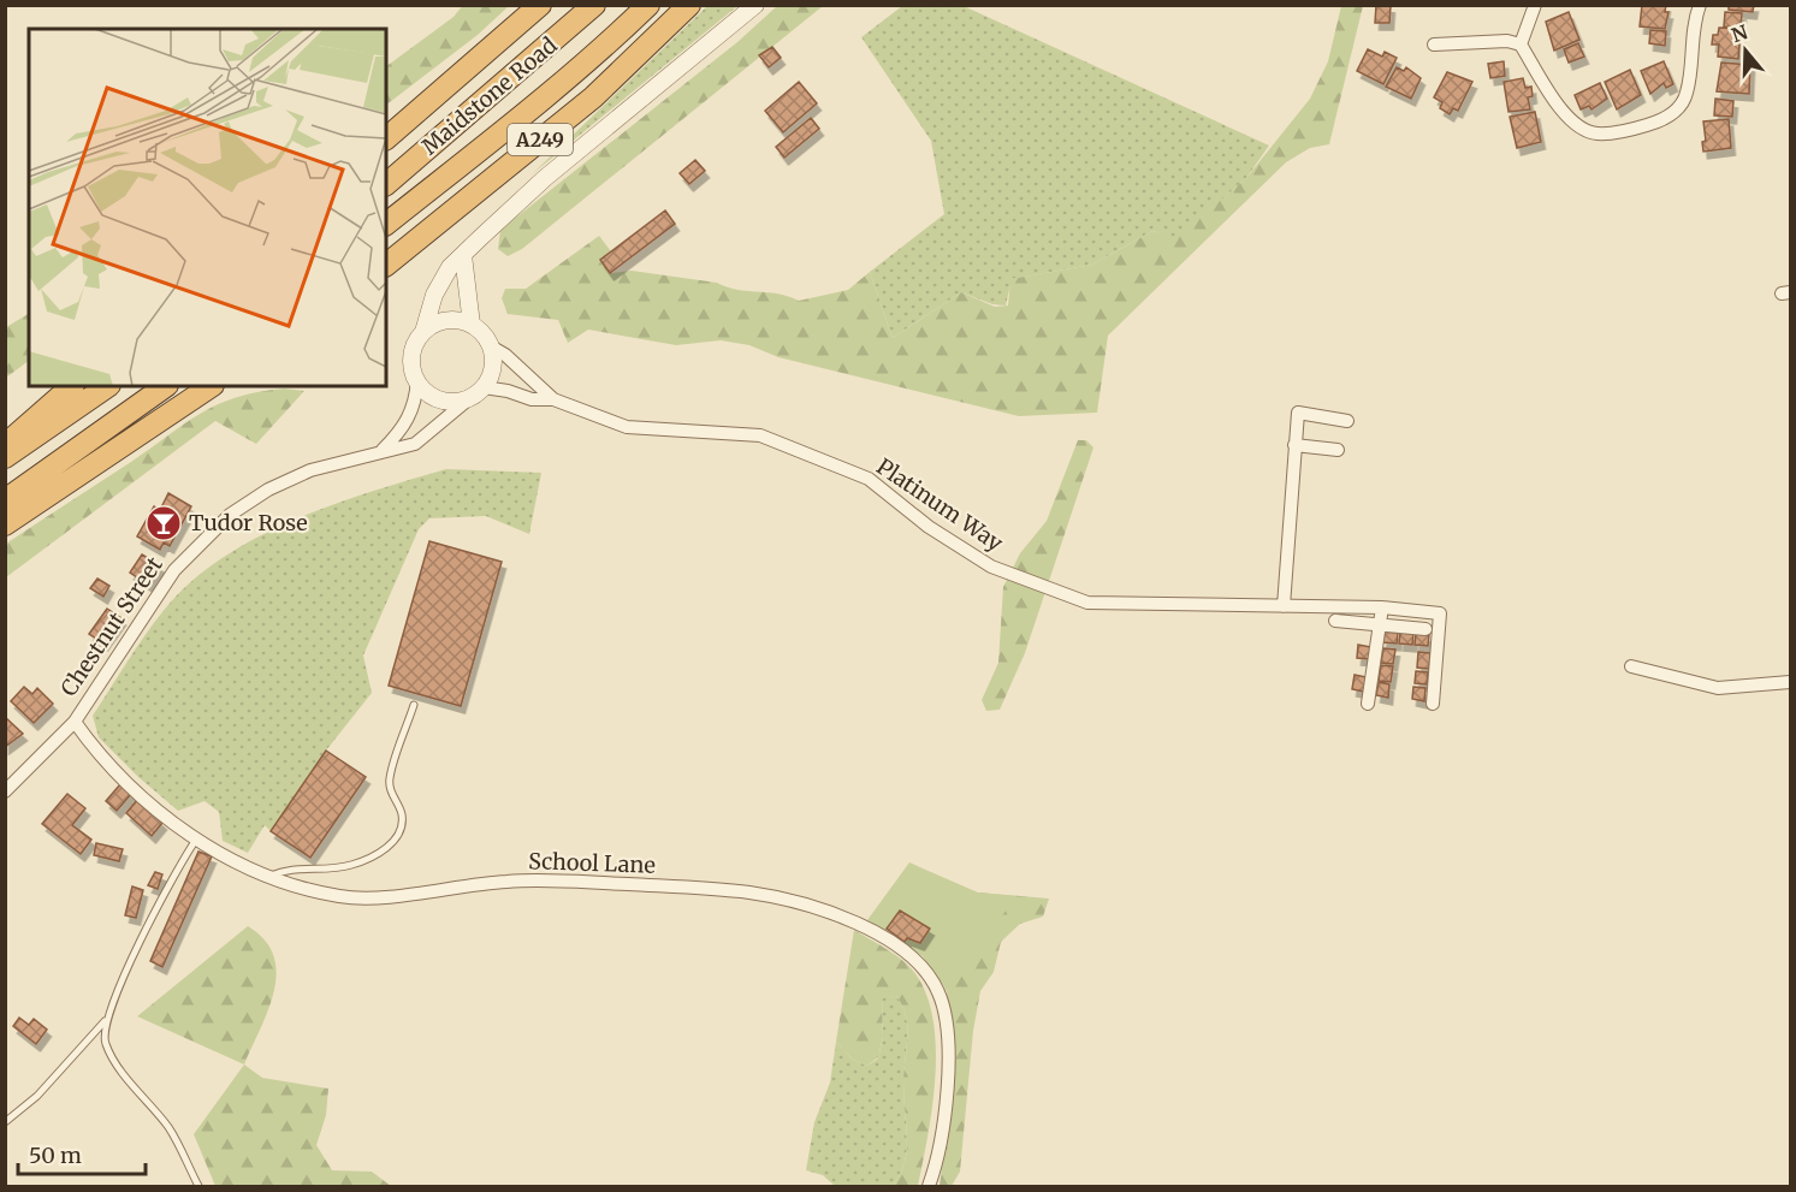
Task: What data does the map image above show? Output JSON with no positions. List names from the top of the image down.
{
  "streets": {
    "highway": ["Maidstone Road", "A249"],
    "street": ["Platinum Way", "Chestnut Street", "School Lane"]
  },
  "crossings": [
    ["Platinum Way", "Chestnut Street"],
    ["Chestnut Street", "School Lane"]
  ],
  "places": {
    "bar": ["Tudor Rose"]
  },
  "scale_bar": "50 m",
  "north": "top"
}
